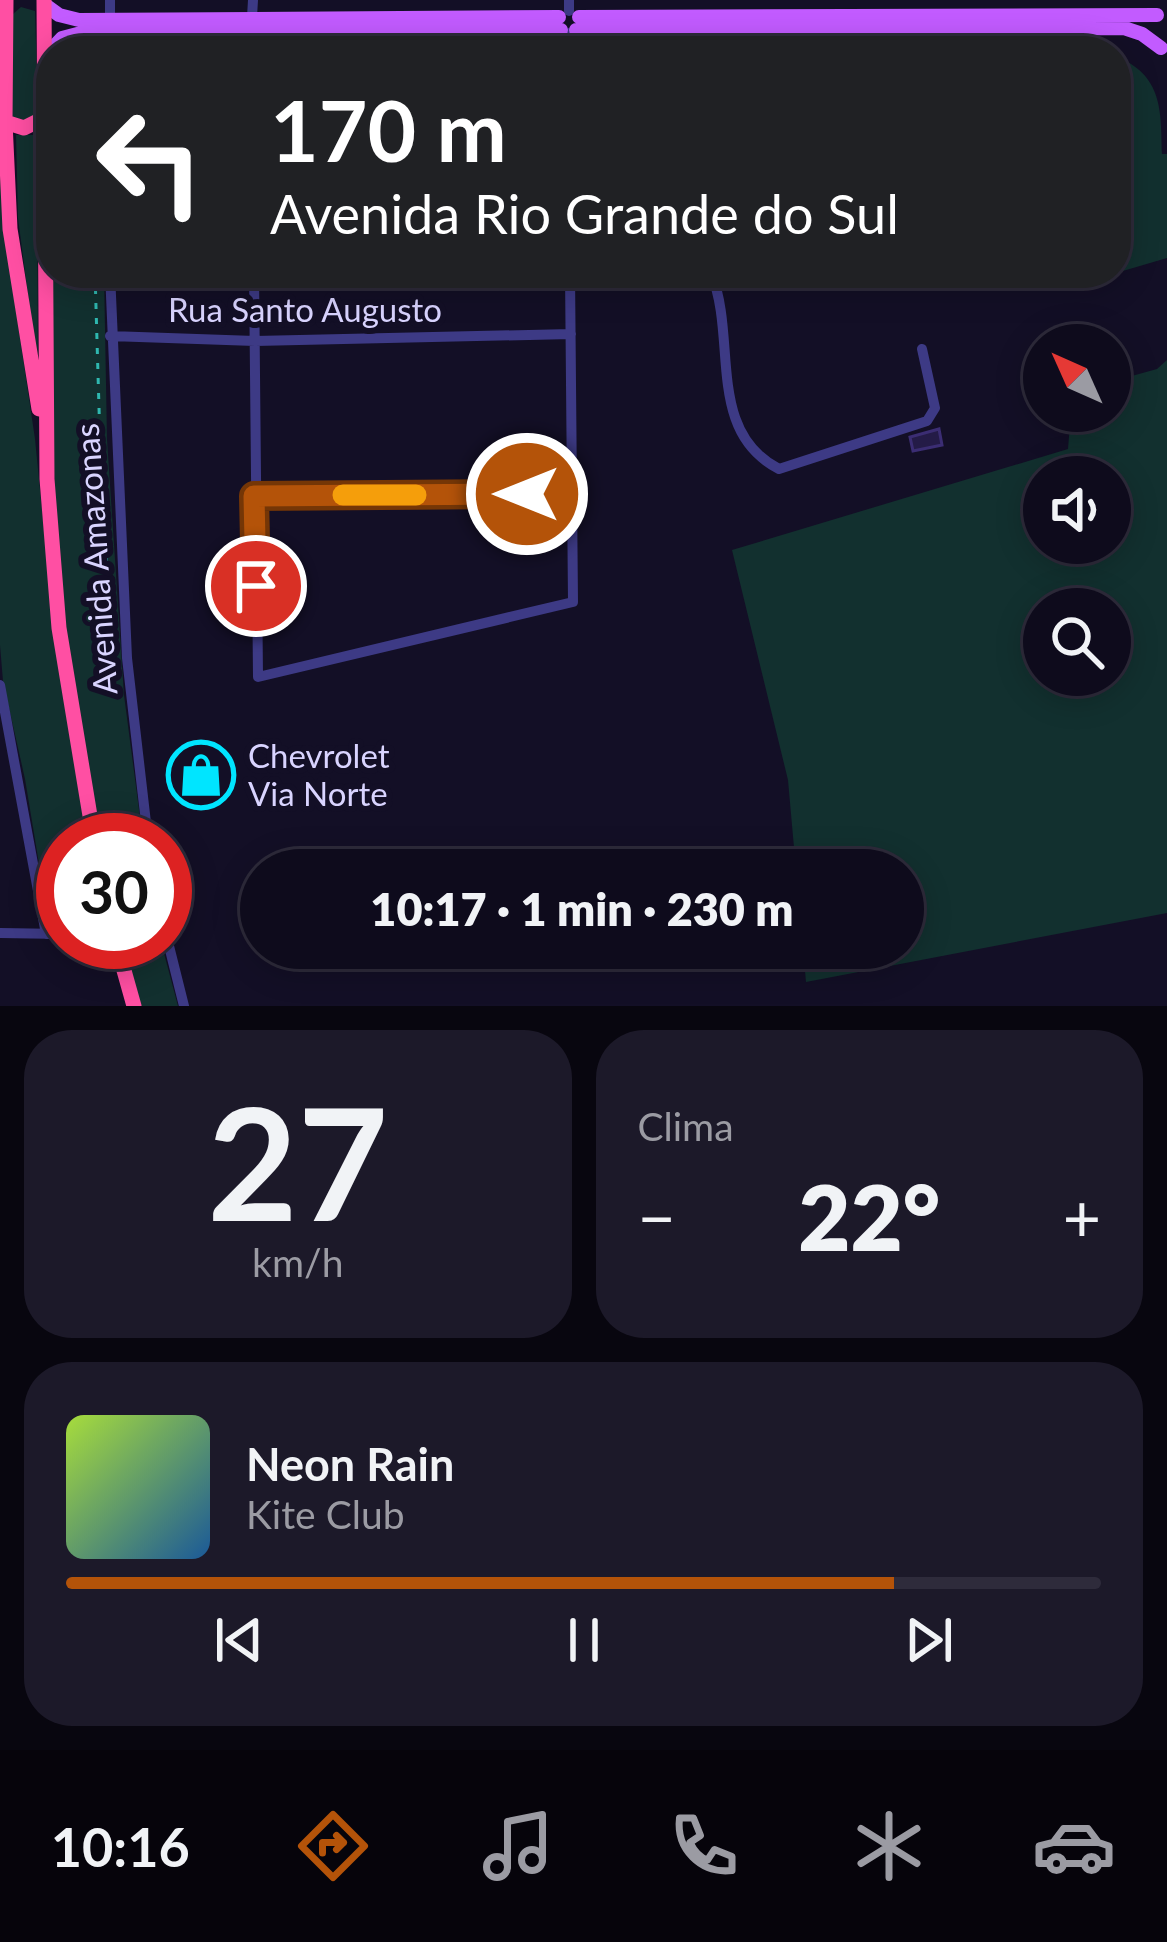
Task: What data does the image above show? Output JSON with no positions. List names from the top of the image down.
{
  "streets": {
    "street": ["Rua Santo Augusto", "Avenida Amazonas"]
  },
  "crossings": [
    ["Rua Santo Augusto", "Avenida Amazonas"]
  ],
  "places": {
    "shop": ["Chevrolet Via Norte"]
  },
  "north": "top left",
  "page": {
    "turn": ["170 m", "Avenida Rio Grande do Sul"],
    "limit": "30",
    "trip": "10:17 · 1 min · 230 m",
    "tile": [
      ["27", "km/h"],
      "Clima"
    ],
    "heat": ["−", "22°", "+"],
    "song": ["Neon Rain", "Kite Club"],
    "tabs": "10:16"
  }
}
